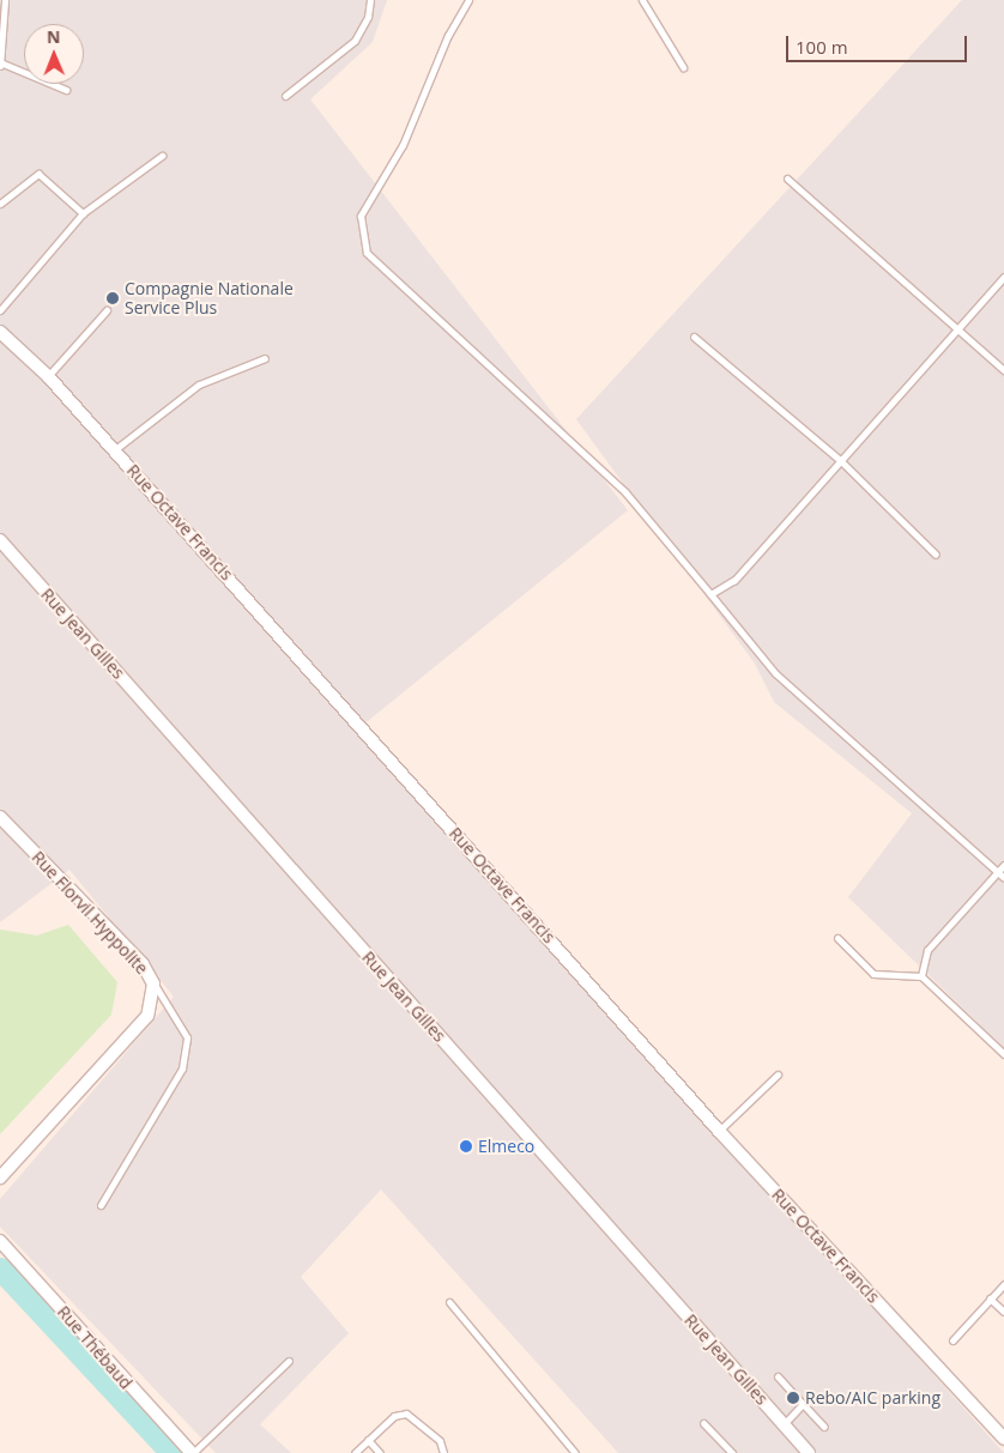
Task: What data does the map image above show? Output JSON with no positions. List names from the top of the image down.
{
  "streets": {
    "street": [
      "Rue Octave Francis",
      "Rue Jean Gilles",
      "Rue Florvil Hyppolite",
      "Rue Thébaud"
    ]
  },
  "places": ["Compagnie Nationale Service Plus", "Elmeco", "Rebo/AIC parking"],
  "scale_bar": "100 m",
  "north": "top"
}
